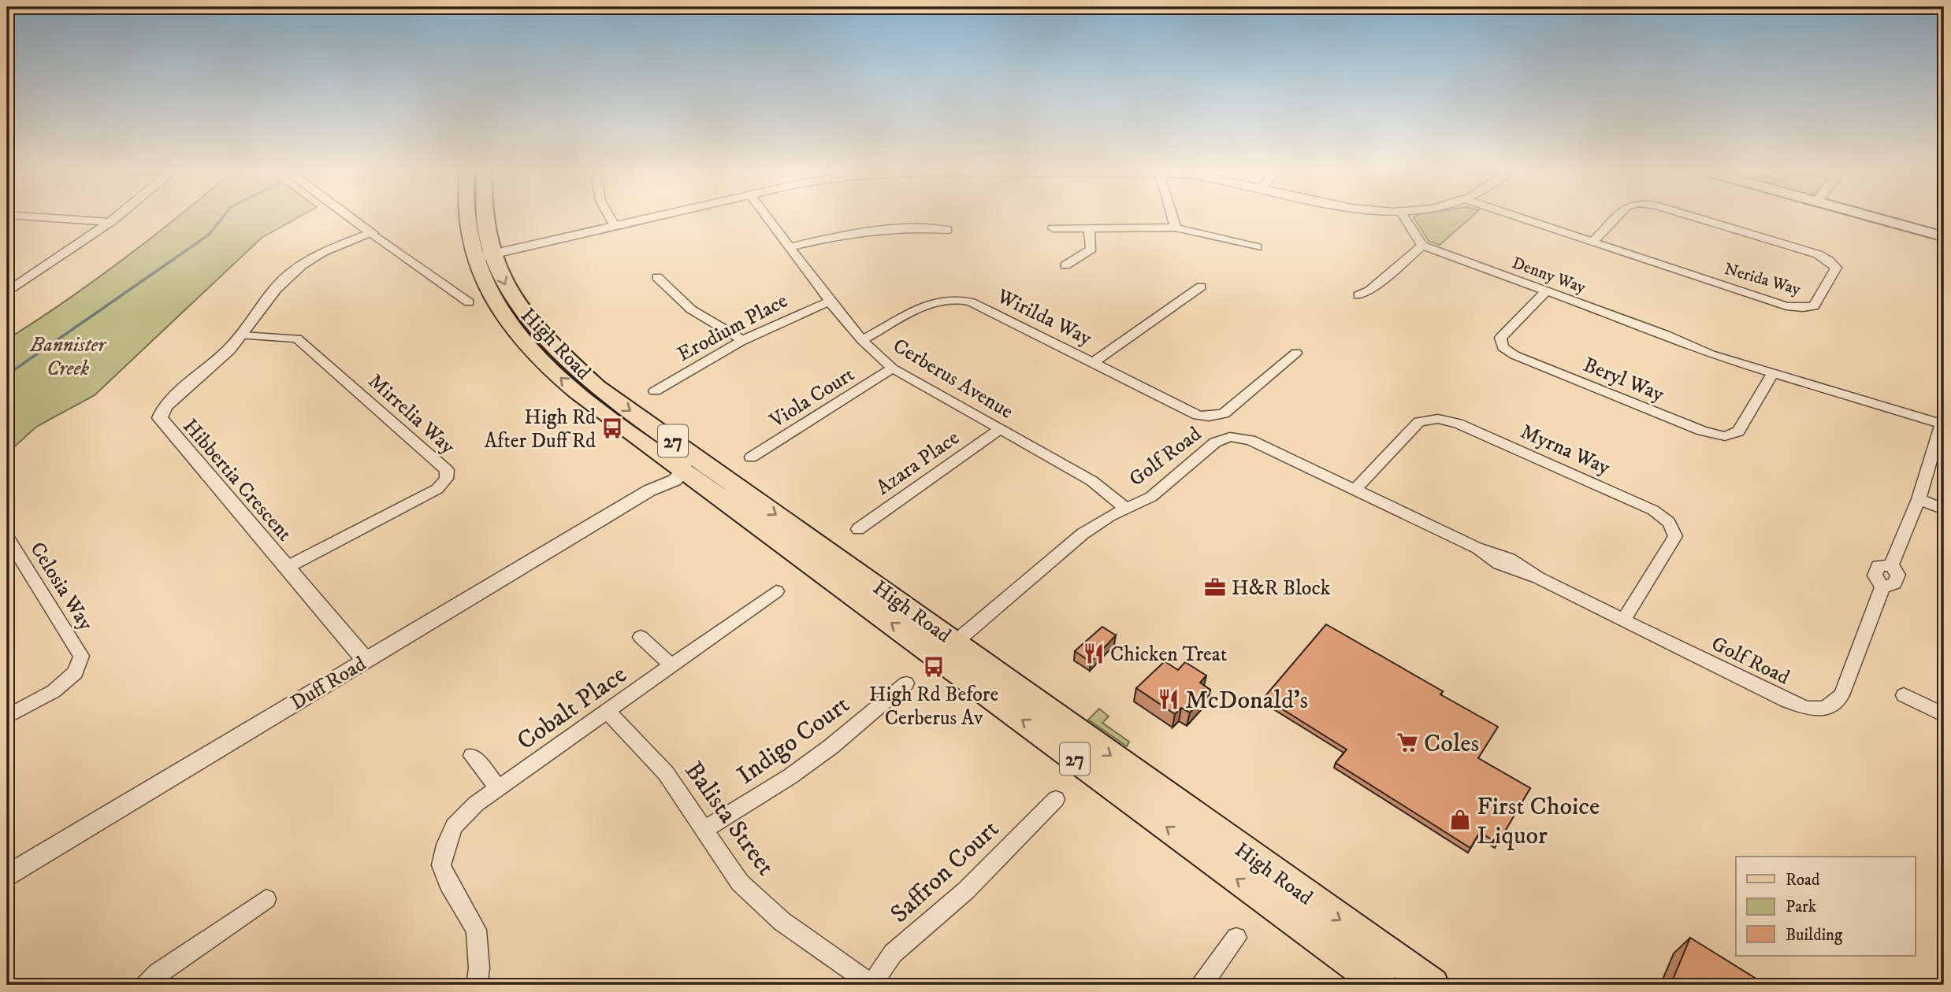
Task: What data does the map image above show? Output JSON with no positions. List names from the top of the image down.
{
  "streets": {
    "main road": ["High Road", "27"],
    "street": [
      "Denny Way",
      "Nerida Way",
      "Wirilda Way",
      "Erodium Place",
      "Cerberus Avenue",
      "Beryl Way",
      "Viola Court",
      "Mirrelia Way",
      "Myrna Way",
      "Golf Road",
      "Azara Place",
      "Hibbertia Crescent",
      "Celosia Way",
      "Duff Road",
      "Cobalt Place",
      "Indigo Court",
      "Balista Street",
      "Saffron Court"
    ]
  },
  "crossings": [
    ["Denny Way", "Beryl Way"],
    ["Denny Way", "Golf Road"],
    ["Wirilda Way", "Cerberus Avenue"],
    ["Erodium Place", "Cerberus Avenue"],
    ["High Road", "Golf Road"],
    ["High Road", "Duff Road"],
    ["Cerberus Avenue", "Viola Court"],
    ["Cerberus Avenue", "Golf Road"],
    ["Cerberus Avenue", "Azara Place"],
    ["Mirrelia Way", "Hibbertia Crescent"],
    ["Myrna Way", "Golf Road"],
    ["Hibbertia Crescent", "Duff Road"],
    ["Cobalt Place", "Balista Street"],
    ["Indigo Court", "Balista Street"],
    ["Balista Street", "Saffron Court"]
  ],
  "parks": ["Bannister Creek"],
  "places": {
    "bus stop": ["High Rd After Duff Rd", "High Rd Before Cerberus Av"],
    "office": ["H&R Block"],
    "restaurant": ["Chicken Treat", "McDonald's"],
    "supermarket": ["Coles"],
    "shop": ["First Choice Liquor"]
  },
  "legend": ["Road", "Park", "Building"]
}
